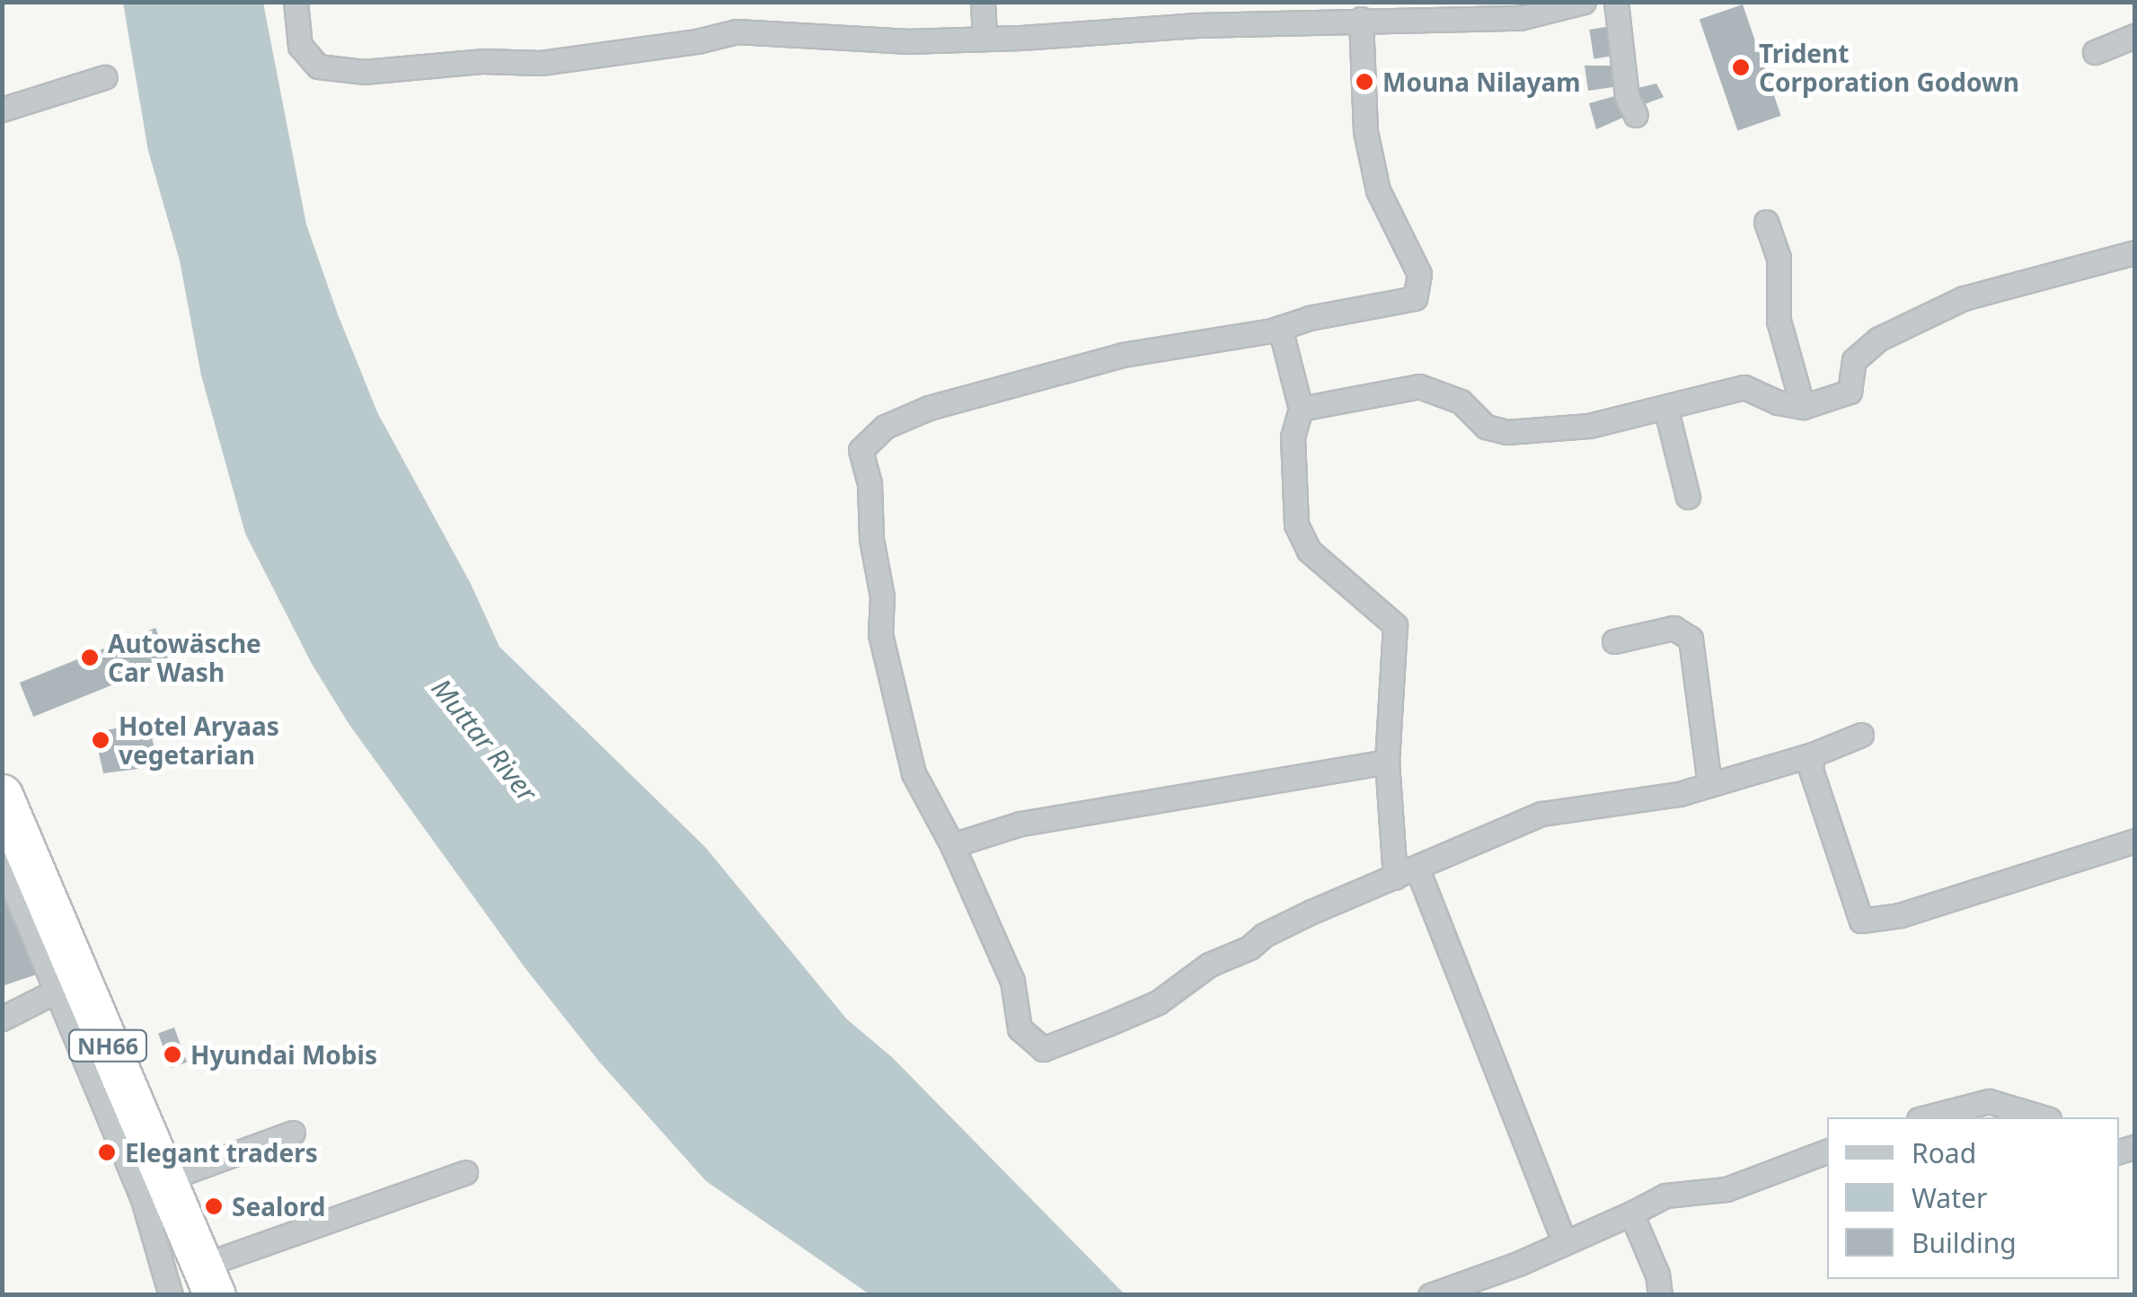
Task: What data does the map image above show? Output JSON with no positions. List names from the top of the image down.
{
  "streets": {
    "highway": ["NH66"]
  },
  "water": ["Muttar River"],
  "places": [
    "Trident Corporation Godown",
    "Mouna Nilayam",
    "Autowäsche Car Wash",
    "Hotel Aryaas vegetarian",
    "Hyundai Mobis",
    "Elegant traders",
    "Sealord"
  ],
  "legend": ["Road", "Water", "Building"]
}
